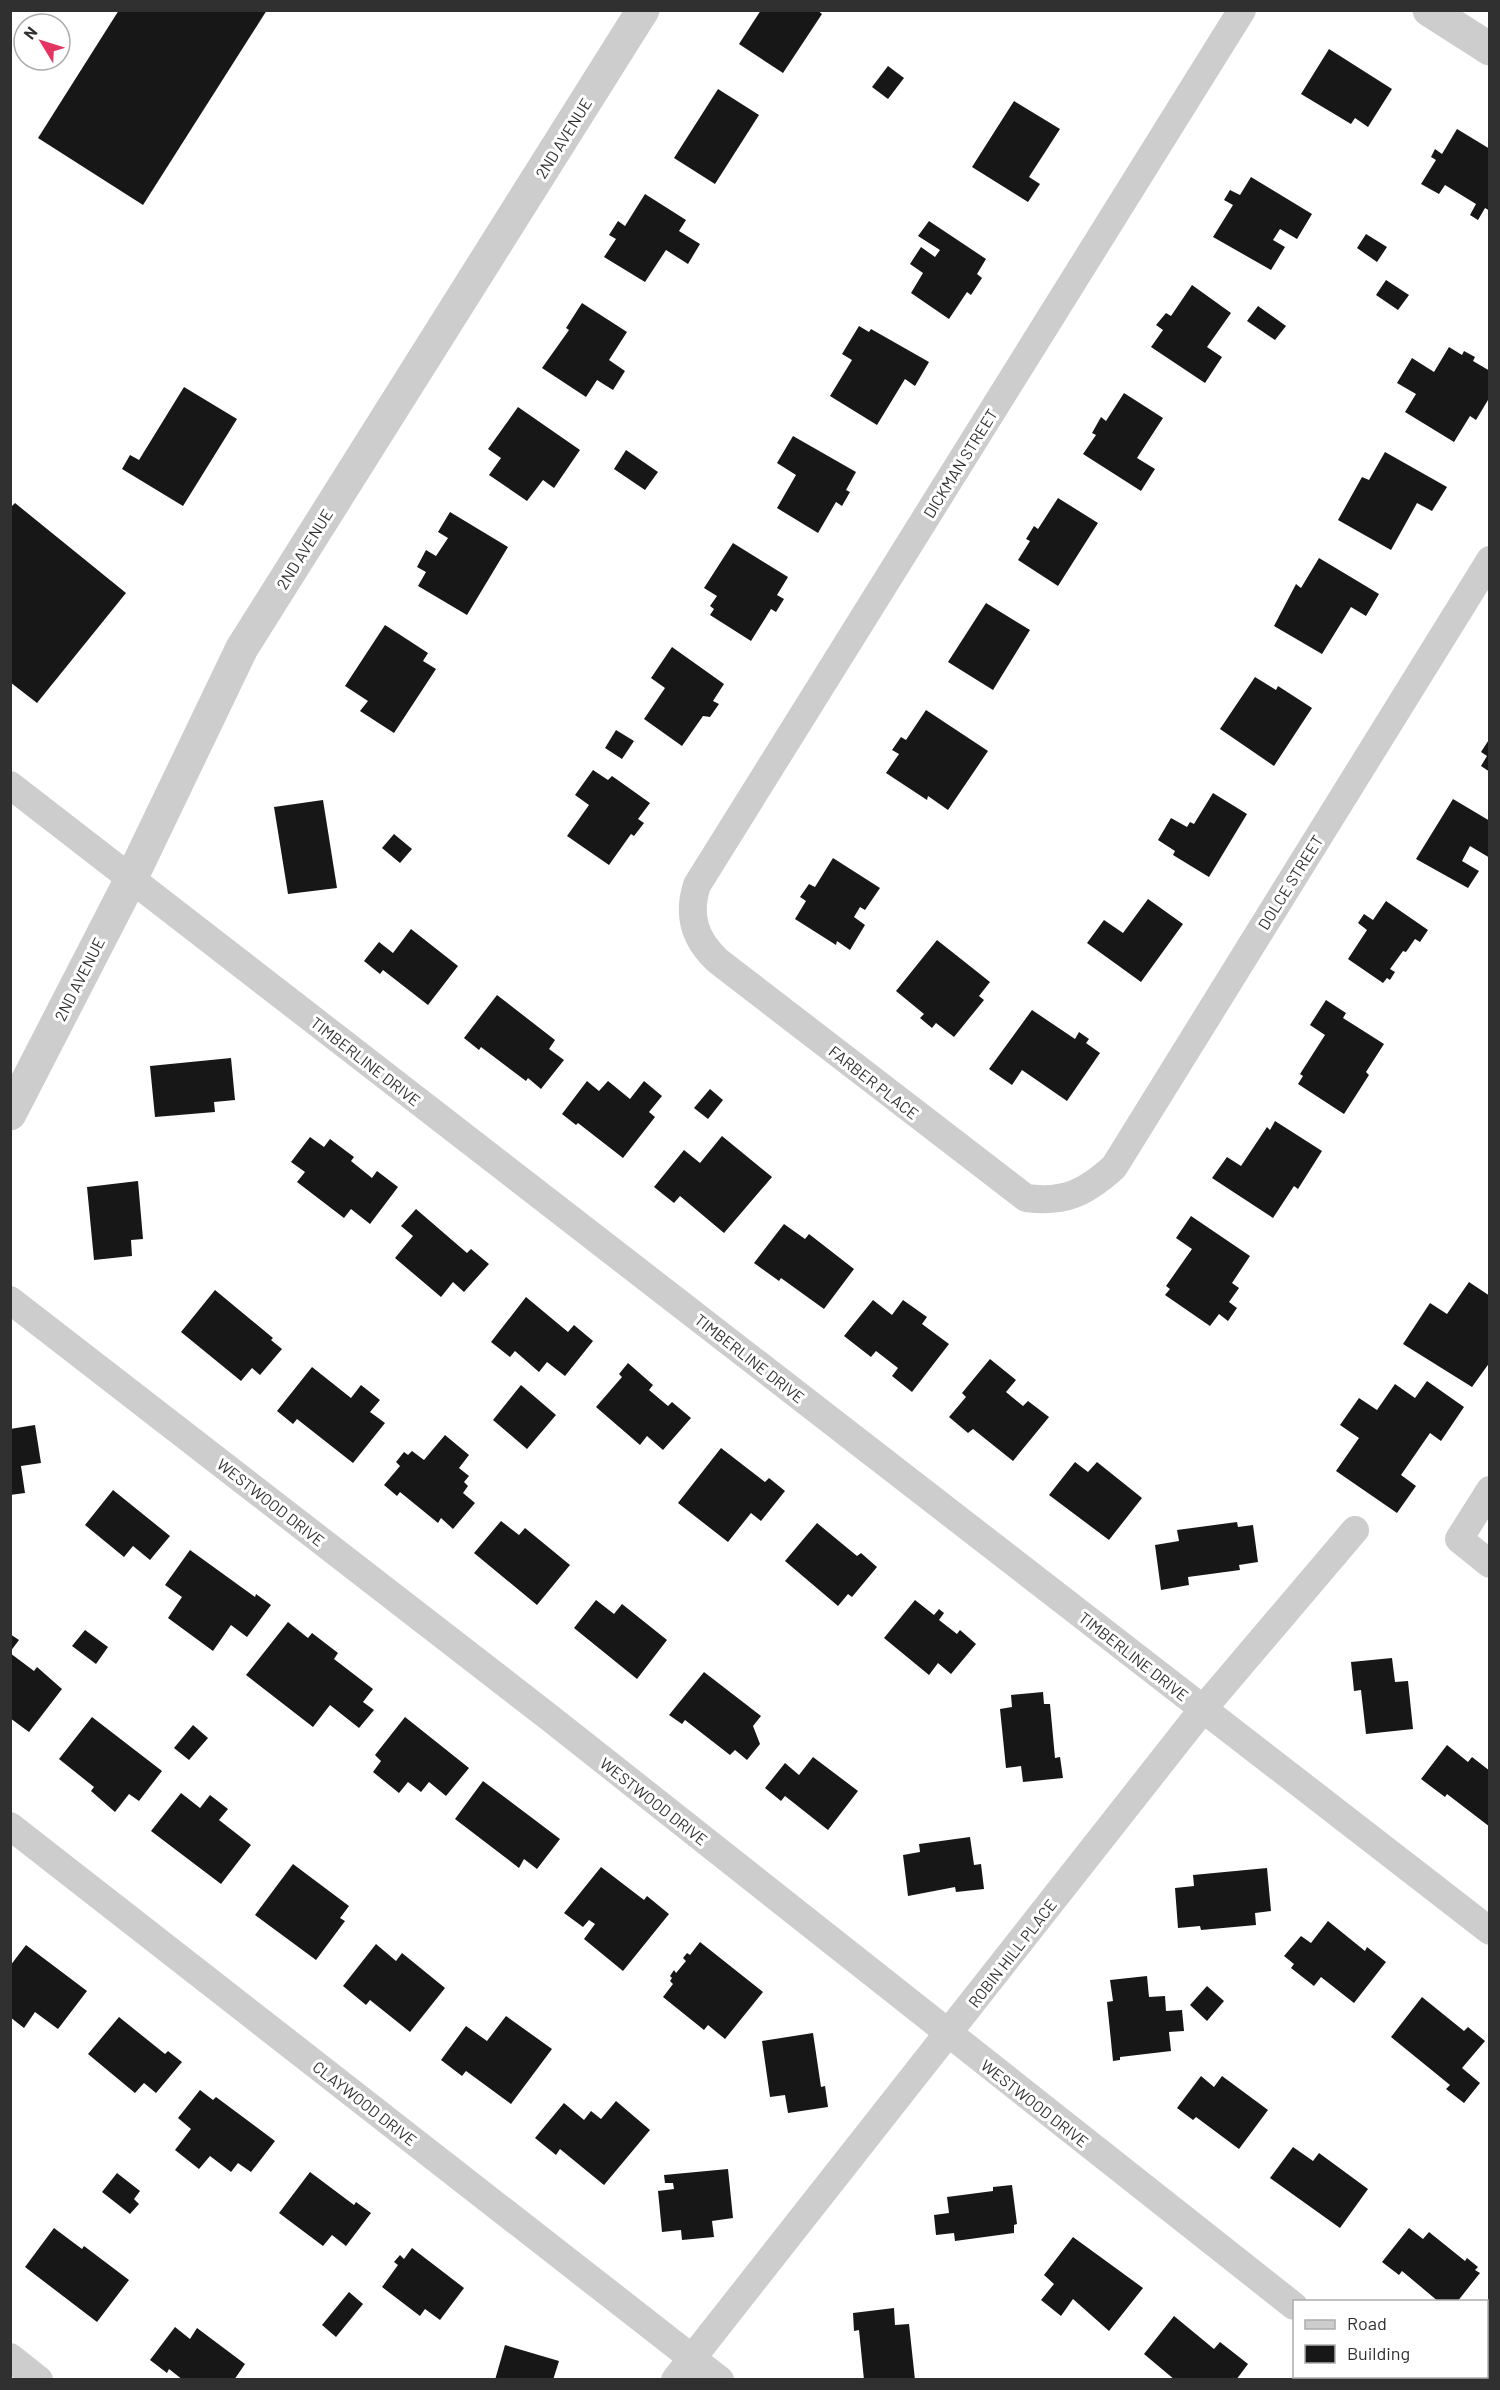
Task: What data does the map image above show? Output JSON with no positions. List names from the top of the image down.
{
  "streets": {
    "street": [
      "2ND AVENUE",
      "DICKMAN STREET",
      "DOLCE STREET",
      "TIMBERLINE DRIVE",
      "FARBER PLACE",
      "WESTWOOD DRIVE",
      "ROBIN HILL PLACE",
      "CLAYWOOD DRIVE"
    ]
  },
  "crossings": [
    ["2ND AVENUE", "TIMBERLINE DRIVE"],
    ["DICKMAN STREET", "FARBER PLACE"],
    ["DOLCE STREET", "FARBER PLACE"],
    ["TIMBERLINE DRIVE", "ROBIN HILL PLACE"],
    ["WESTWOOD DRIVE", "ROBIN HILL PLACE"],
    ["ROBIN HILL PLACE", "CLAYWOOD DRIVE"]
  ],
  "legend": ["Road", "Building"],
  "north": "top left"
}
